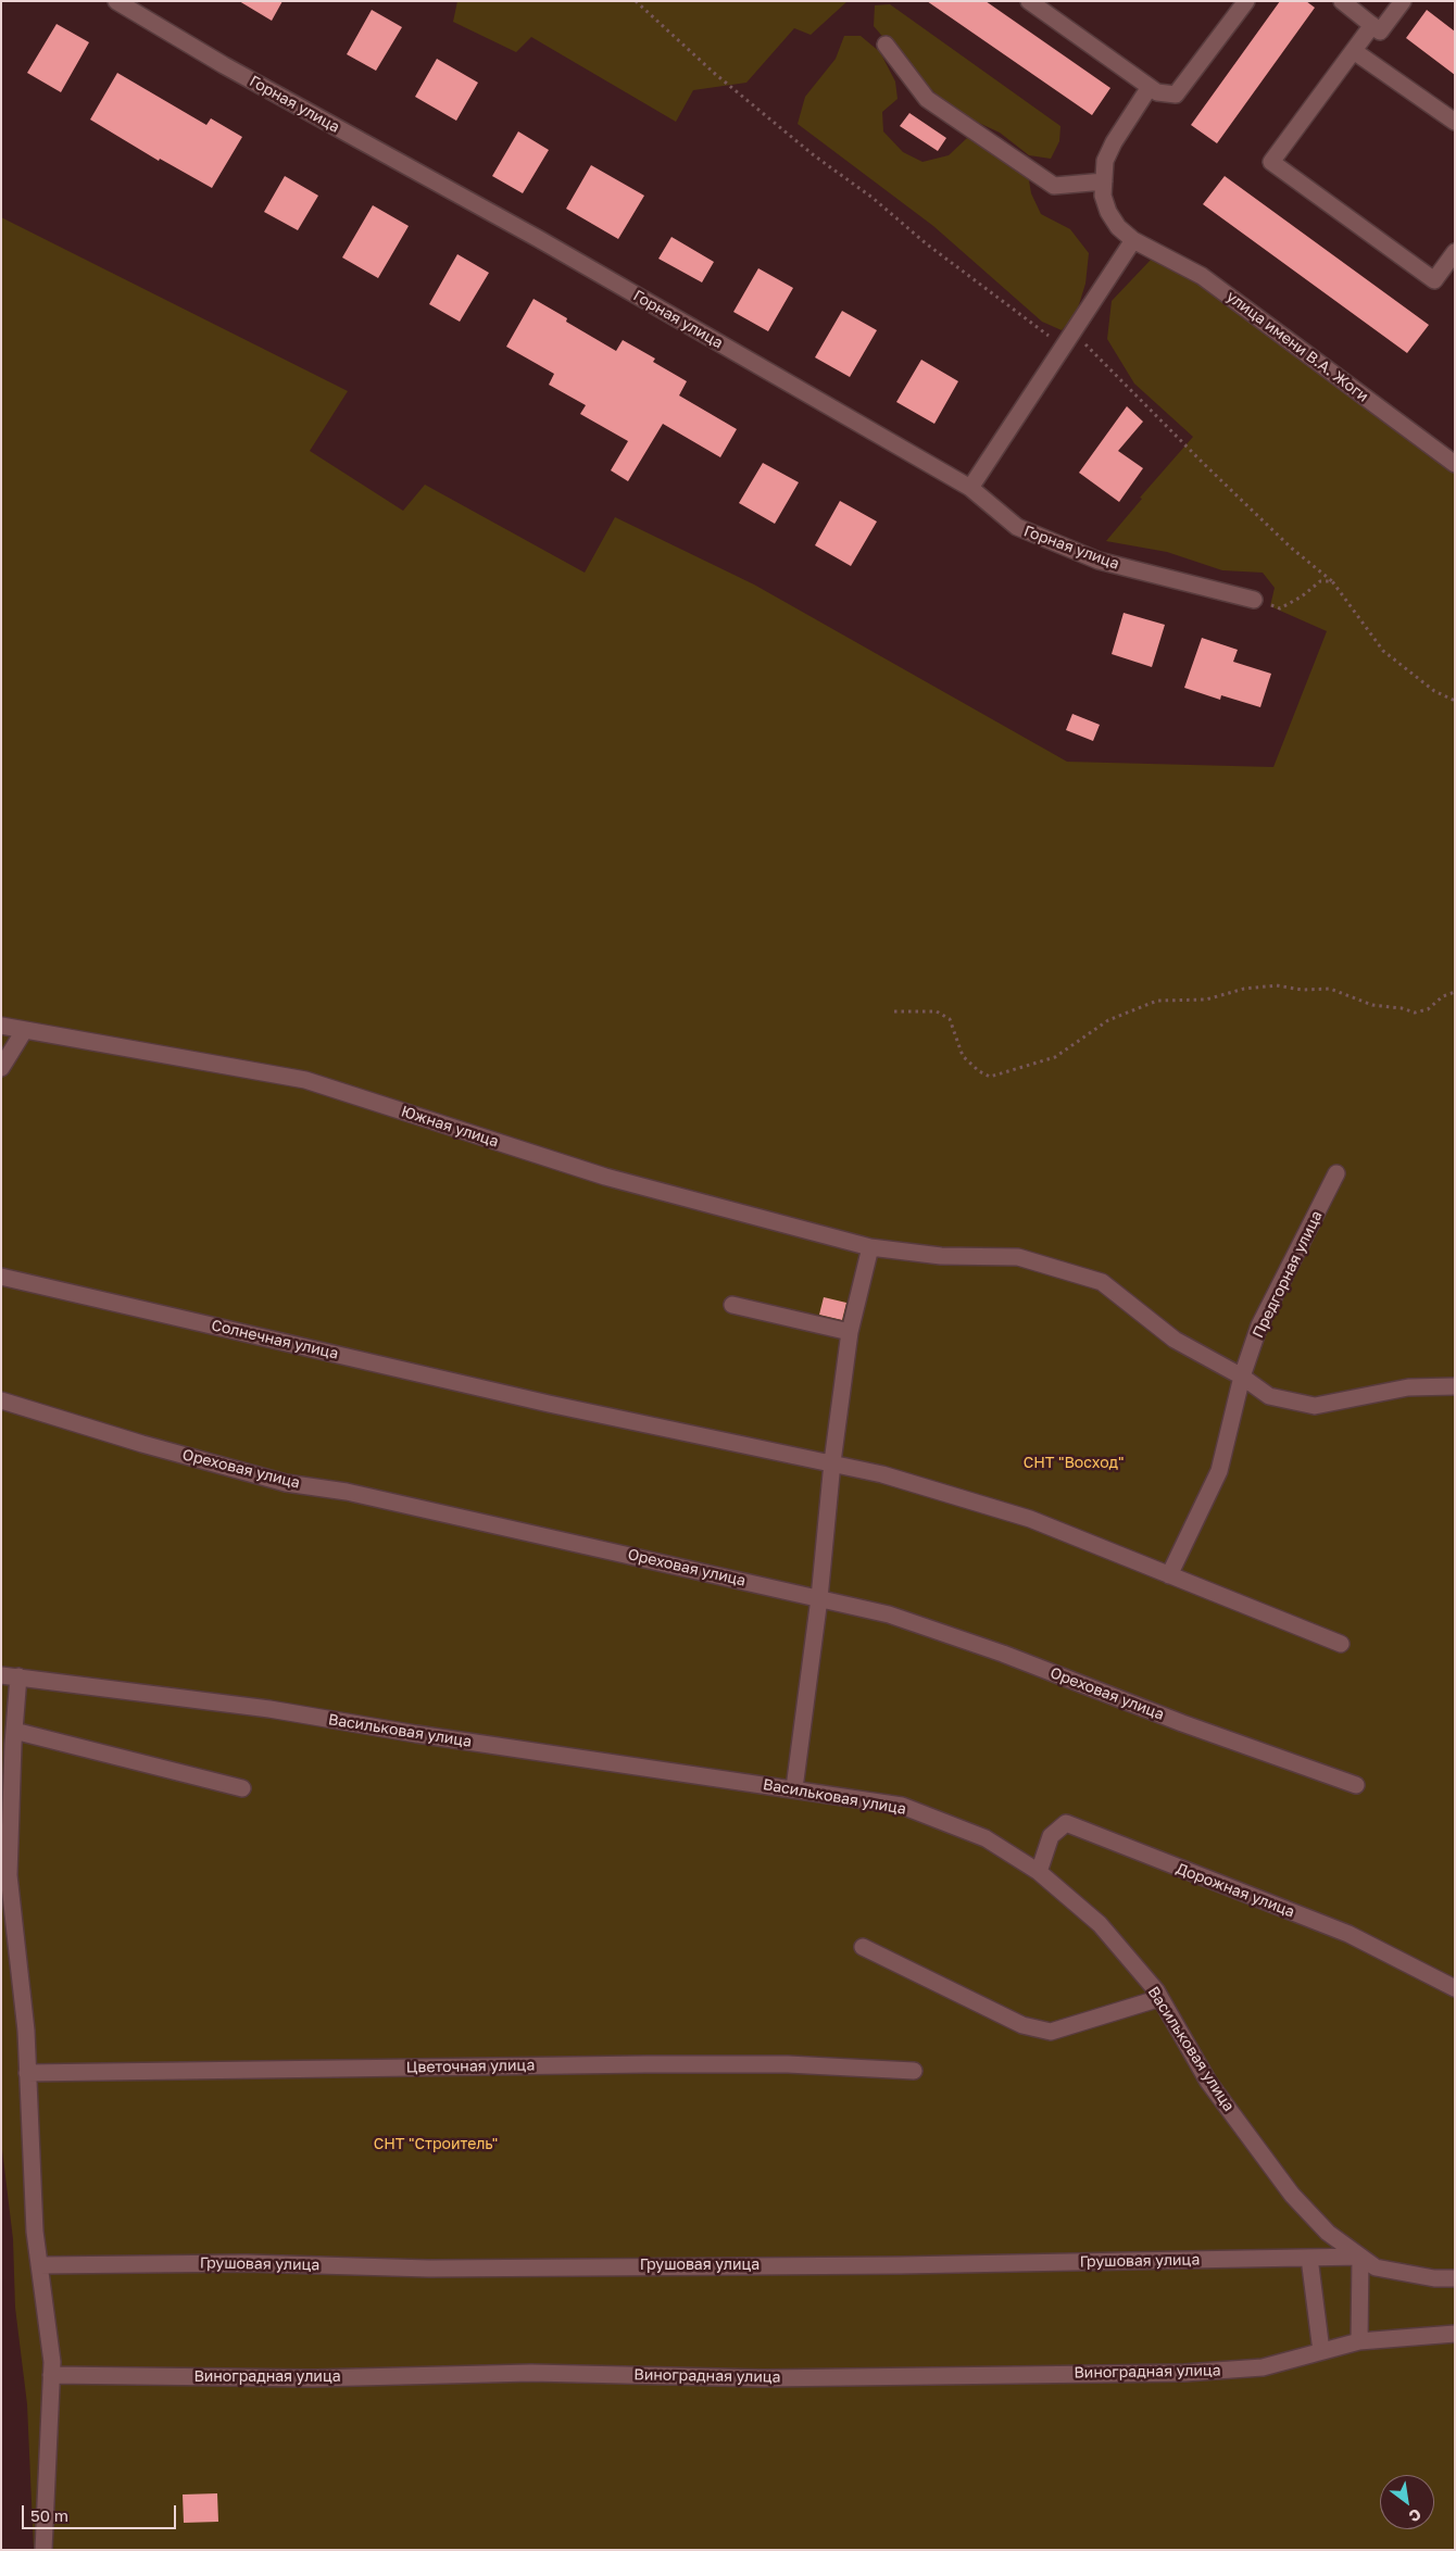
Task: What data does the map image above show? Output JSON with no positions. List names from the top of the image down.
{
  "streets": {
    "street": [
      "Горная улица",
      "улица имени В.А. Жоги",
      "Южная улица",
      "Предгорная улица",
      "Солнечная улица",
      "Ореховая улица",
      "Васильковая улица",
      "Дорожная улица",
      "Цветочная улица",
      "Грушовая улица",
      "Виноградная улица"
    ]
  },
  "crossings": [
    ["Предгорная улица", "Солнечная улица"],
    ["Васильковая улица", "Дорожная улица"],
    ["Васильковая улица", "Грушовая улица"]
  ],
  "parks": ["СНТ \"Восход\"", "СНТ \"Строитель\""],
  "scale_bar": "50 m",
  "north": "bottom right"
}
